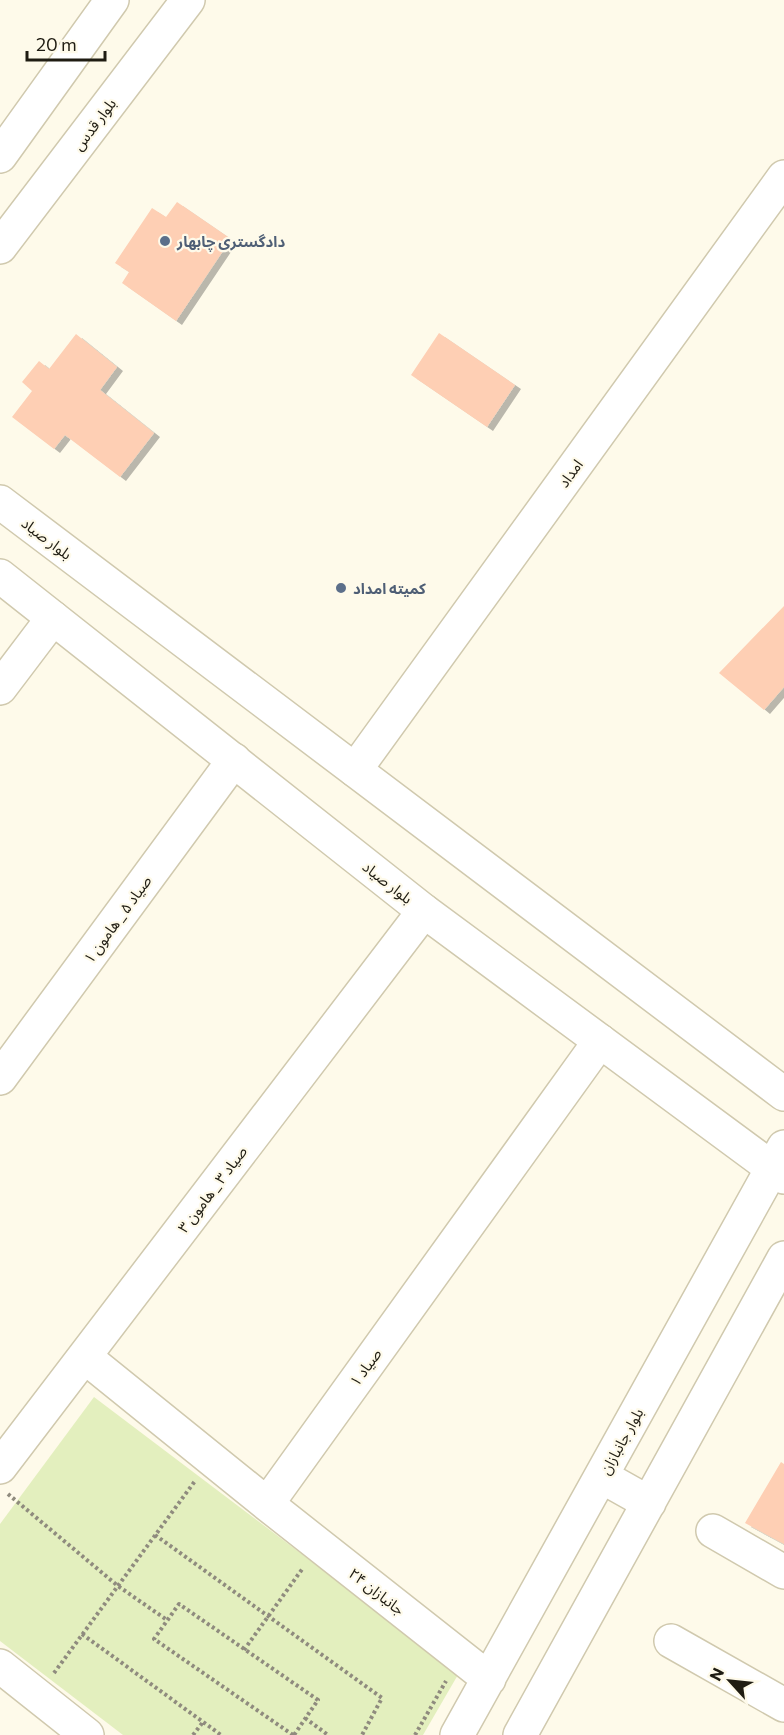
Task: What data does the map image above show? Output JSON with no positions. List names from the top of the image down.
{
  "streets": {
    "street": [
      "بلوار قدس",
      "امداد",
      "بلوار صیاد",
      "صیاد ۵ _ هامون ۱",
      "صیاد ۳ _ هامون ۳",
      "صیاد ۱",
      "بلوار جانبازان",
      "جانبازان ۲۴"
    ]
  },
  "crossings": [
    ["امداد", "بلوار صیاد"],
    ["بلوار صیاد", "صیاد ۵ _ هامون ۱"],
    ["بلوار صیاد", "صیاد ۳ _ هامون ۳"],
    ["بلوار صیاد", "صیاد ۱"],
    ["بلوار صیاد", "بلوار جانبازان"],
    ["صیاد ۱", "جانبازان ۲۴"],
    ["بلوار جانبازان", "جانبازان ۲۴"]
  ],
  "places": ["دادگستری چابهار", "کمیته امداد"],
  "scale_bar": "20 m",
  "north": "top left"
}
